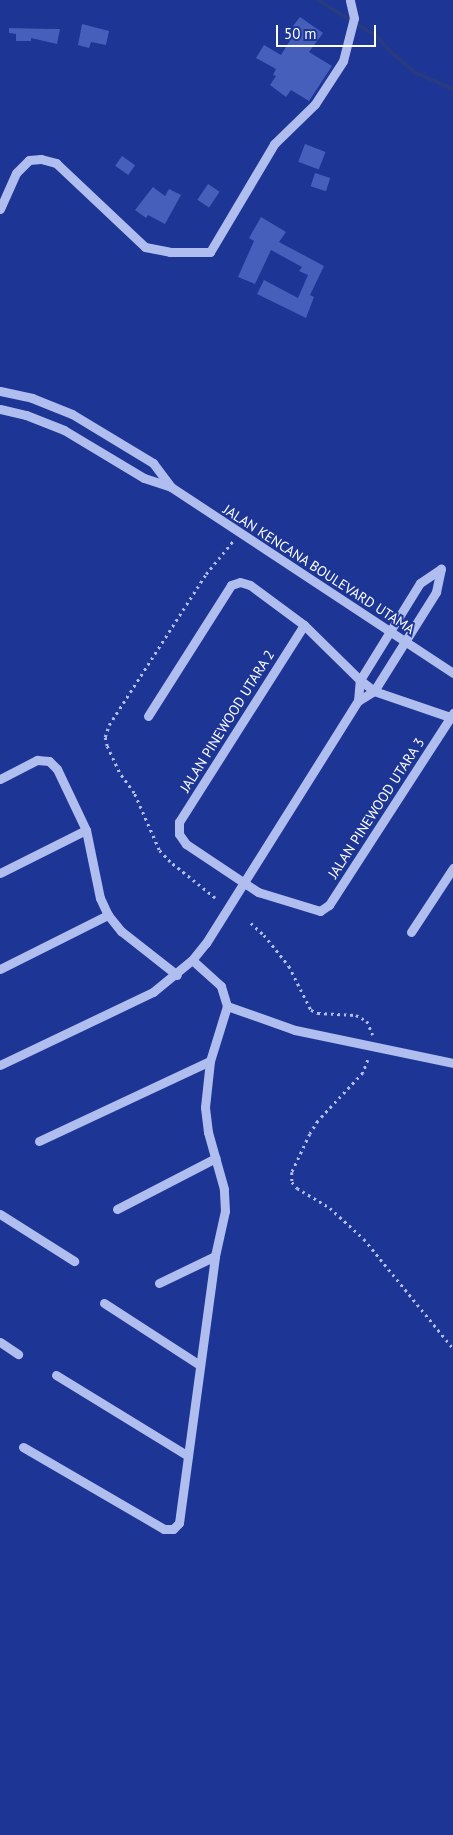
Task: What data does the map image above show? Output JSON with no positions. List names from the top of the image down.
{
  "streets": {
    "street": ["JALAN KENCANA BOULEVARD UTAMA", "JALAN PINEWOOD UTARA 2", "JALAN PINEWOOD UTARA 3"]
  },
  "crossings": [
    ["JALAN PINEWOOD UTARA 2", "JALAN PINEWOOD UTARA 3"]
  ],
  "scale_bar": "50 m"
}
